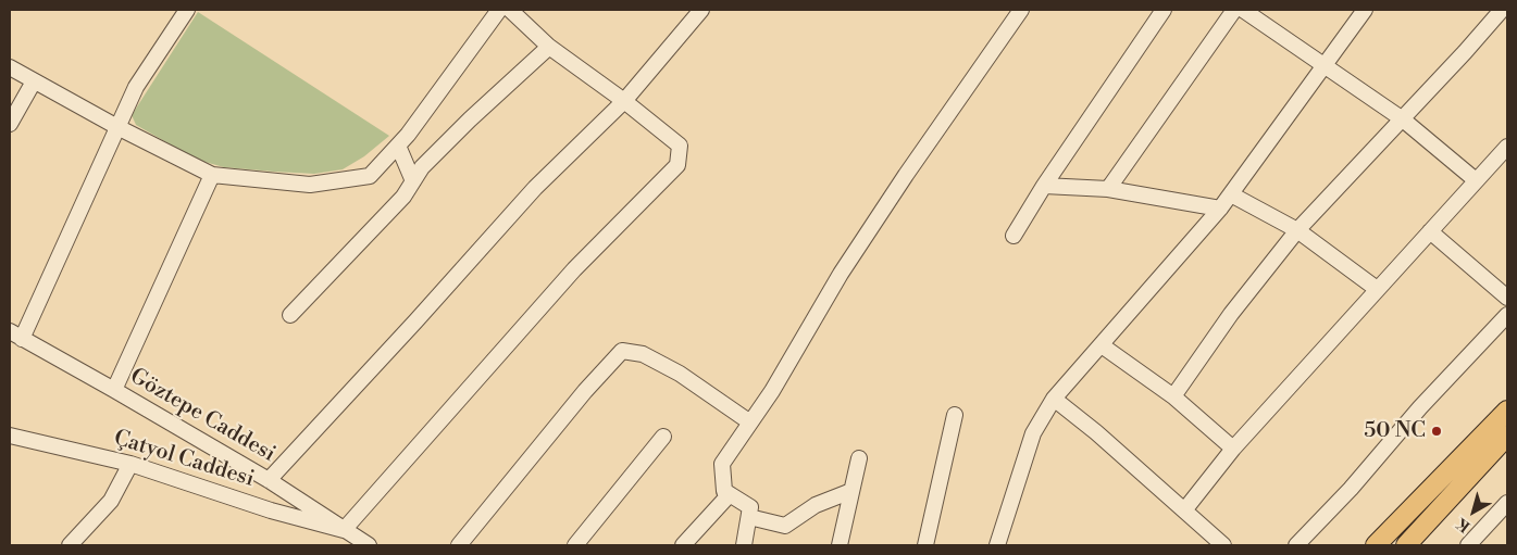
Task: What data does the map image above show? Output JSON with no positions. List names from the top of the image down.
{
  "streets": {
    "street": ["Göztepe Caddesi", "Çatyol Caddesi"]
  },
  "crossings": [
    ["Göztepe Caddesi", "Çatyol Caddesi"]
  ],
  "places": ["50 NC"],
  "north": "bottom left"
}
